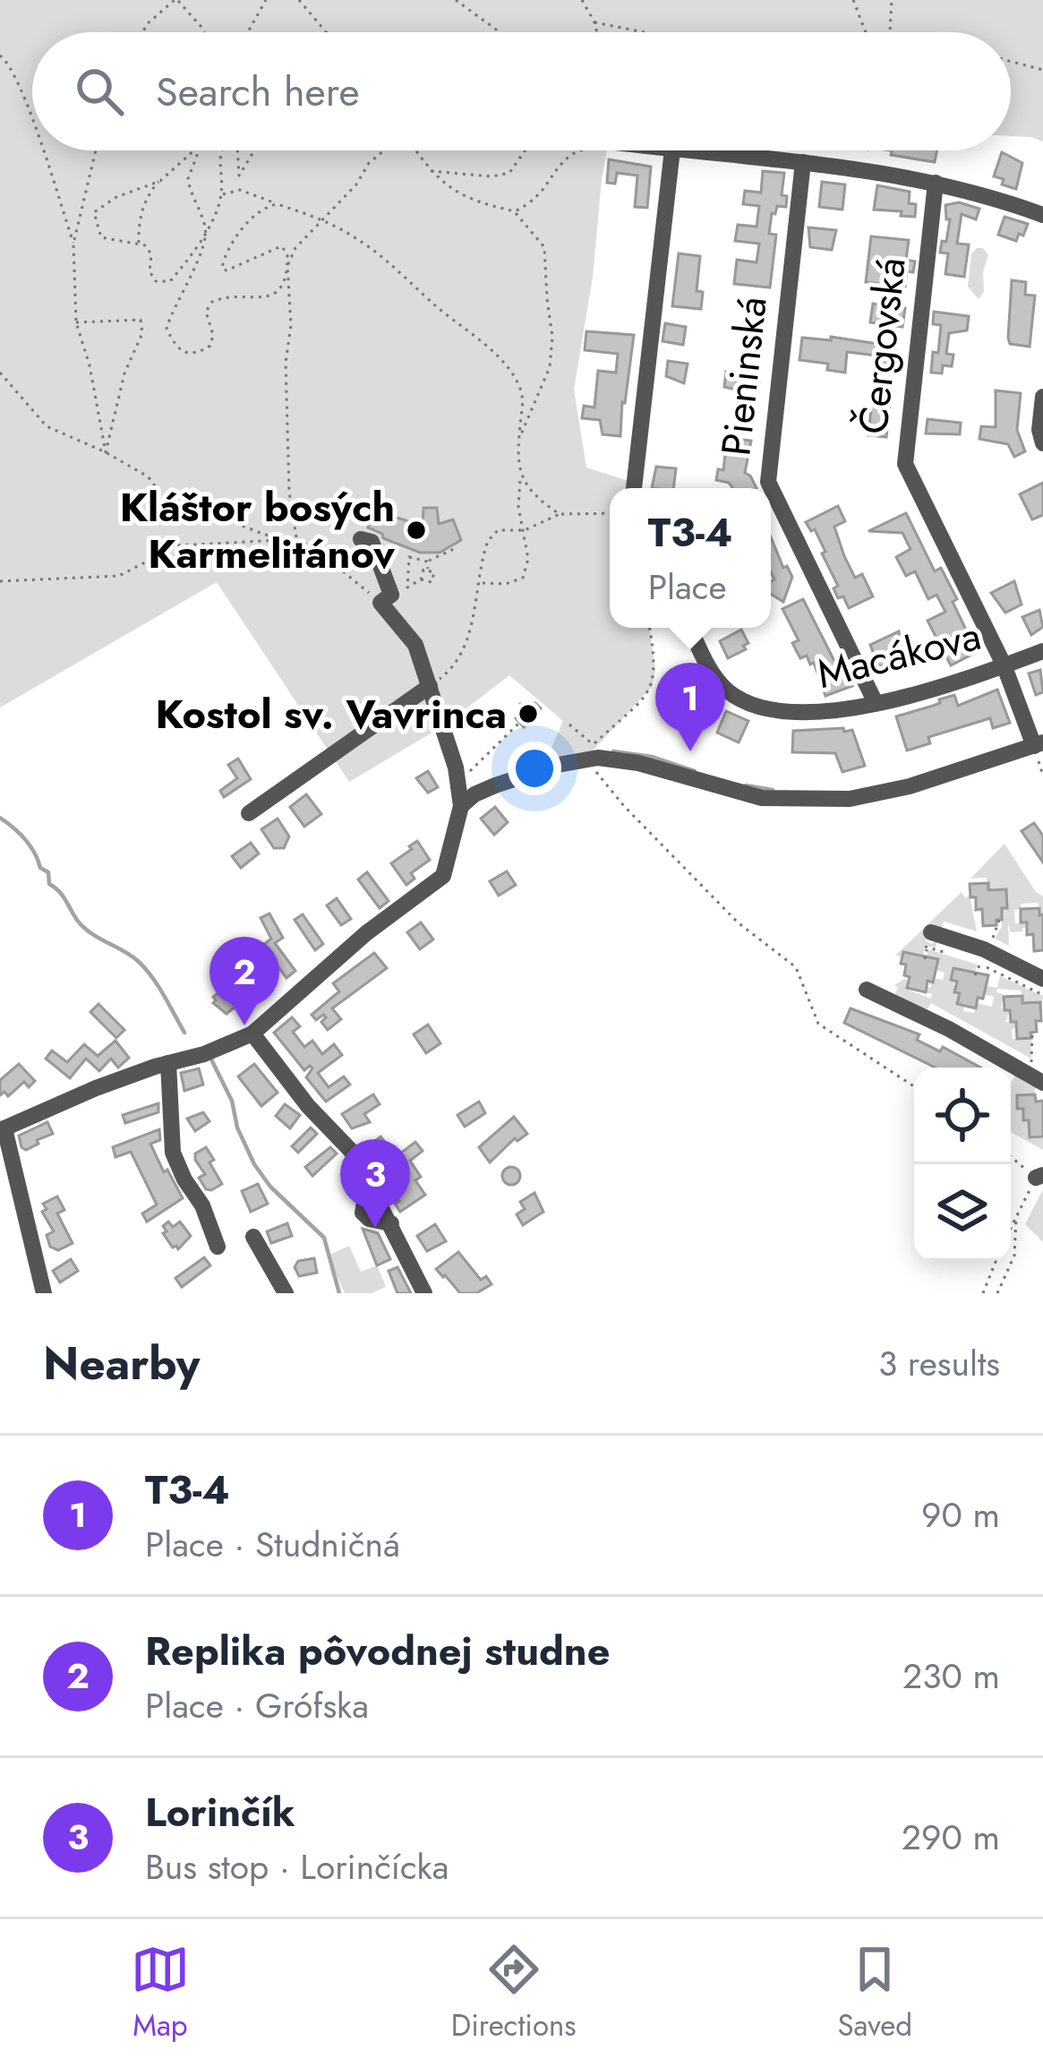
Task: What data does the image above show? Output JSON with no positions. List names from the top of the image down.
{
  "streets": {
    "street": ["Čergovská", "Pieninská", "Macákova"]
  },
  "crossings": [
    ["Čergovská", "Macákova"],
    ["Pieninská", "Macákova"]
  ],
  "places": ["Kláštor bosých Karmelitánov", "Kostol sv. Vavrinca"],
  "page": {
    "search": "Search here",
    "popup": ["T3-4", "Place"],
    "pins": ["1", "2", "3"],
    "heading": ["Nearby", "3 results"],
    "list": [
      {
        "mark": "1",
        "name": "T3-4",
        "note": "Place · Studničná",
        "value": "90 m"
      },
      {
        "mark": "2",
        "name": "Replika pôvodnej studne",
        "note": "Place · Grófska",
        "value": "230 m"
      },
      {
        "mark": "3",
        "name": "Lorinčík",
        "note": "Bus stop · Lorinčícka",
        "value": "290 m"
      }
    ],
    "nav": ["Map", "Directions", "Saved"]
  }
}
